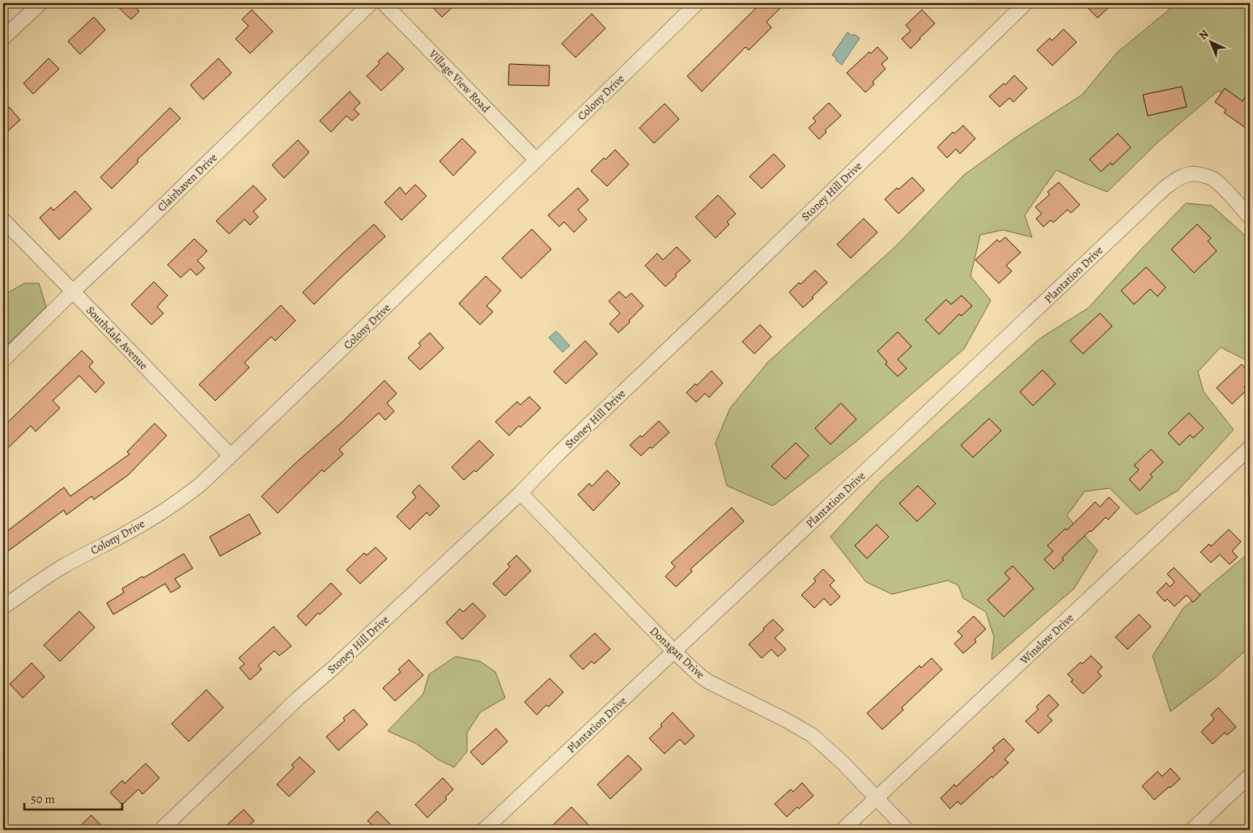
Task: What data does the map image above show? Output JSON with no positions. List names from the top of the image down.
{
  "streets": {
    "street": [
      "Village View Road",
      "Colony Drive",
      "Clairhaven Drive",
      "Stoney Hill Drive",
      "Plantation Drive",
      "Southdale Avenue",
      "Winslow Drive",
      "Donagan Drive"
    ]
  },
  "crossings": [
    ["Village View Road", "Colony Drive"],
    ["Colony Drive", "Southdale Avenue"],
    ["Clairhaven Drive", "Southdale Avenue"],
    ["Stoney Hill Drive", "Donagan Drive"],
    ["Plantation Drive", "Donagan Drive"],
    ["Winslow Drive", "Donagan Drive"]
  ],
  "scale_bar": "50 m",
  "north": "top left"
}
